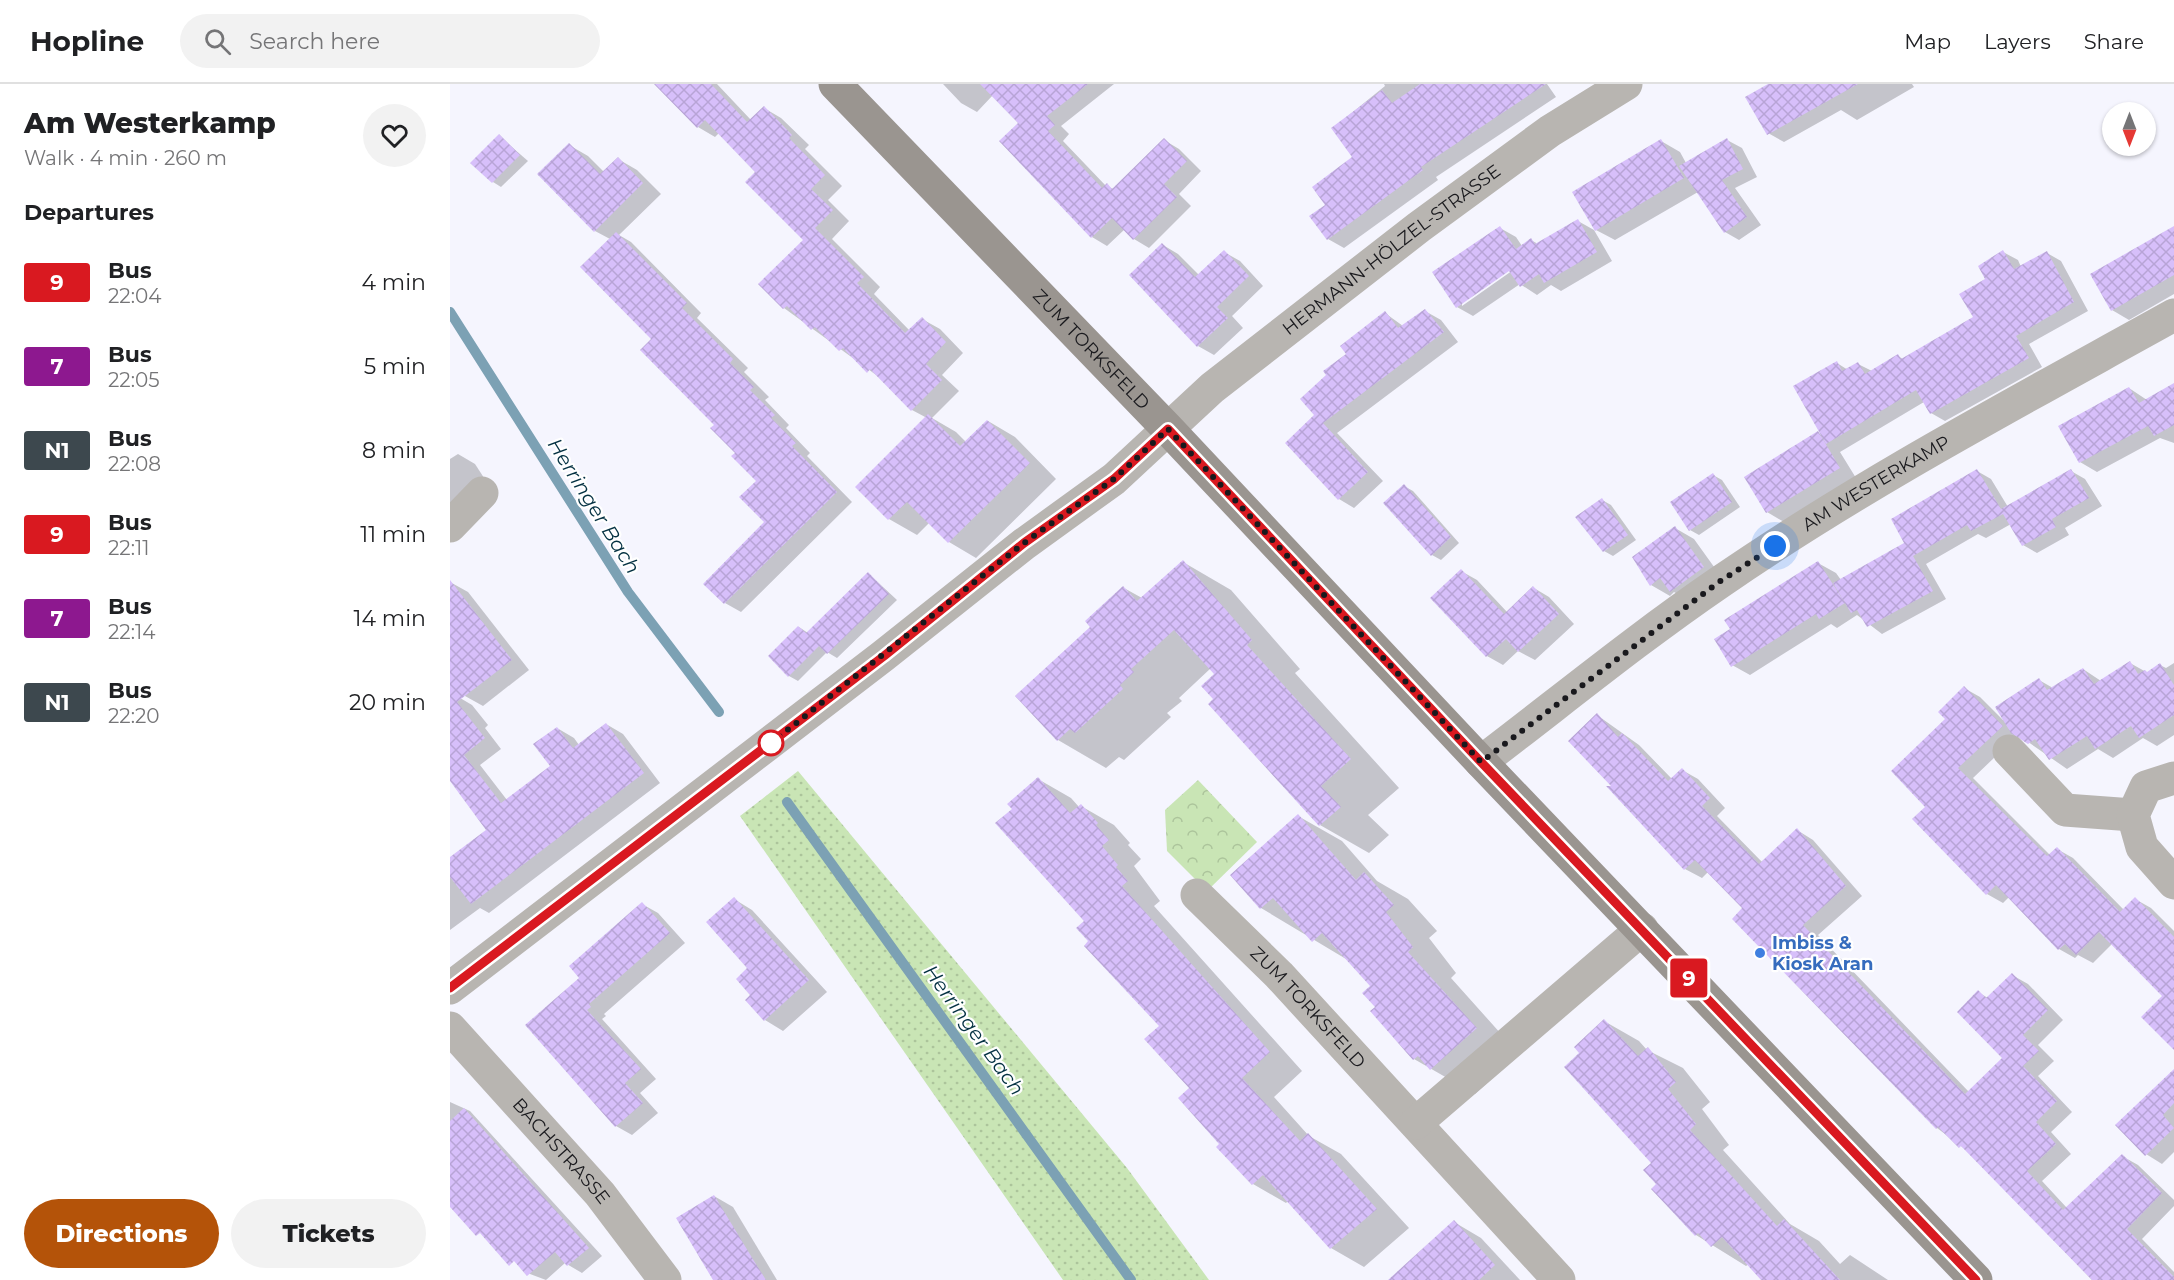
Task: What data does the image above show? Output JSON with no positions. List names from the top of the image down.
{
  "streets": {
    "main road": ["ZUM TORKSFELD"],
    "street": ["HERMANN-HÖLZEL-STRASSE", "AM WESTERKAMP", "BACHSTRASSE"]
  },
  "crossings": [
    ["HERMANN-HÖLZEL-STRASSE", "ZUM TORKSFELD"],
    ["ZUM TORKSFELD", "AM WESTERKAMP"]
  ],
  "water": ["Herringer Bach"],
  "places": ["Imbiss & Kiosk Aran"],
  "lines": ["bus line 9"],
  "north": "bottom",
  "page": {
    "header": "Hopline",
    "search": "Search here",
    "nav": ["Map", "Layers", "Share"],
    "heading": [
      ["Am Westerkamp", "Walk · 4 min · 260 m"],
      "Departures"
    ],
    "on_map": "9",
    "list": [
      {
        "mark": "9",
        "name": "Bus",
        "note": "22:04",
        "value": "4 min"
      },
      {
        "mark": "7",
        "name": "Bus",
        "note": "22:05",
        "value": "5 min"
      },
      {
        "mark": "N1",
        "name": "Bus",
        "note": "22:08",
        "value": "8 min"
      },
      {
        "mark": "9",
        "name": "Bus",
        "note": "22:11",
        "value": "11 min"
      },
      {
        "mark": "7",
        "name": "Bus",
        "note": "22:14",
        "value": "14 min"
      },
      {
        "mark": "N1",
        "name": "Bus",
        "note": "22:20",
        "value": "20 min"
      }
    ],
    "buttons": ["Directions", "Tickets"]
  }
}
